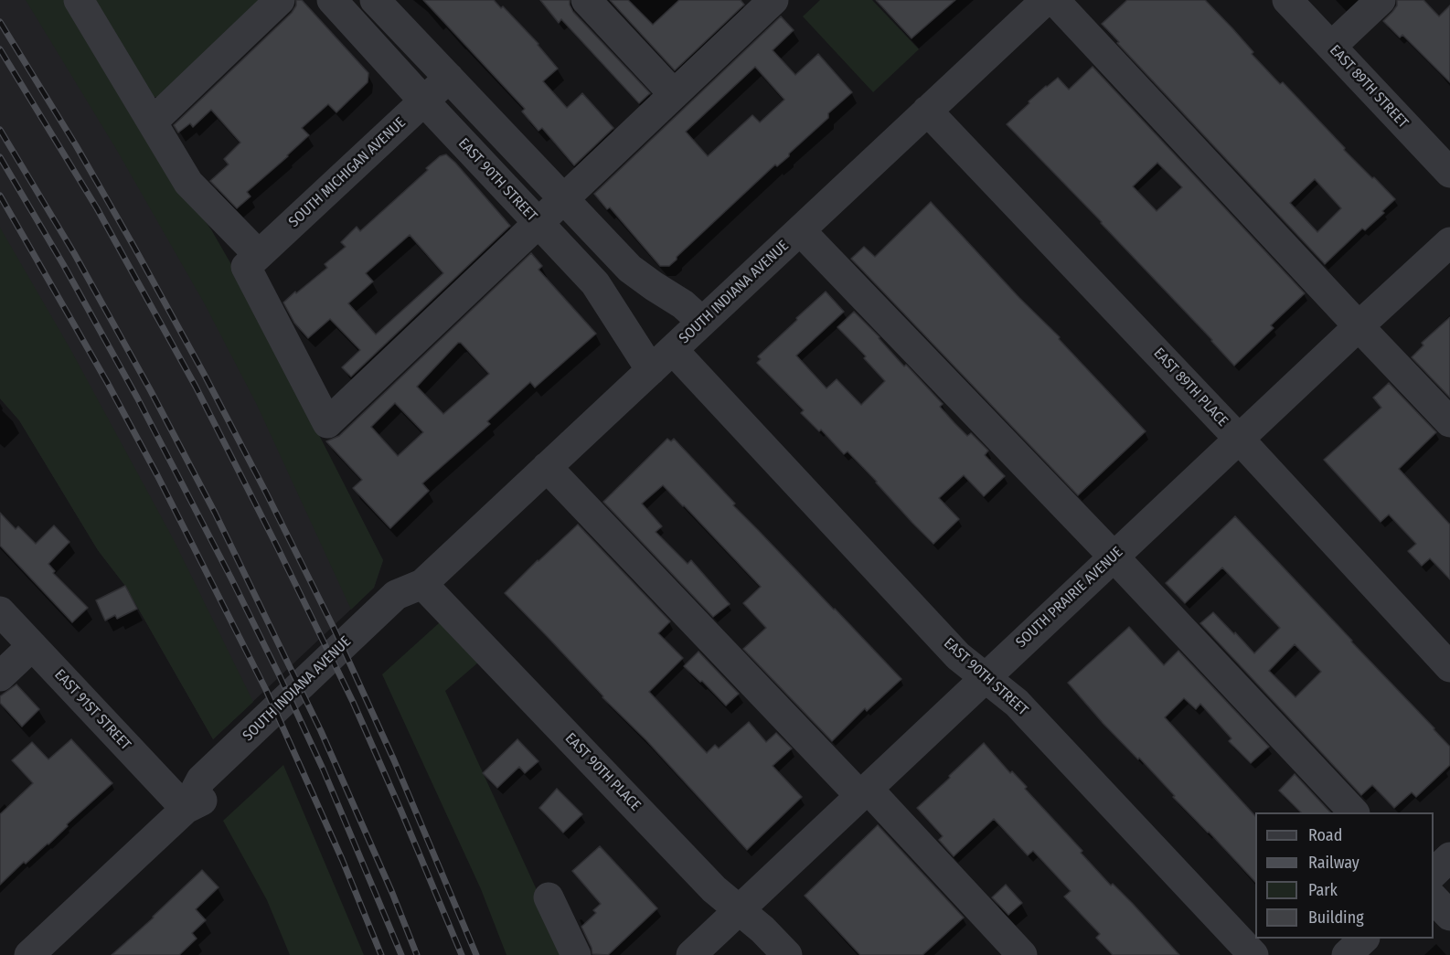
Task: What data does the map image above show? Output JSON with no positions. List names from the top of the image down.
{
  "streets": {
    "street": [
      "EAST 89TH STREET",
      "SOUTH MICHIGAN AVENUE",
      "EAST 90TH STREET",
      "SOUTH INDIANA AVENUE",
      "EAST 89TH PLACE",
      "SOUTH PRAIRIE AVENUE",
      "EAST 91ST STREET",
      "EAST 90TH PLACE"
    ]
  },
  "crossings": [
    ["SOUTH MICHIGAN AVENUE", "EAST 90TH STREET"],
    ["EAST 90TH STREET", "SOUTH INDIANA AVENUE"],
    ["EAST 90TH STREET", "SOUTH PRAIRIE AVENUE"],
    ["SOUTH INDIANA AVENUE", "EAST 89TH PLACE"],
    ["SOUTH INDIANA AVENUE", "EAST 91ST STREET"],
    ["SOUTH INDIANA AVENUE", "EAST 90TH PLACE"],
    ["EAST 89TH PLACE", "SOUTH PRAIRIE AVENUE"],
    ["SOUTH PRAIRIE AVENUE", "EAST 90TH PLACE"]
  ],
  "legend": [
    "Road",
    "Railway",
    "Park",
    "Building"
  ]
}
